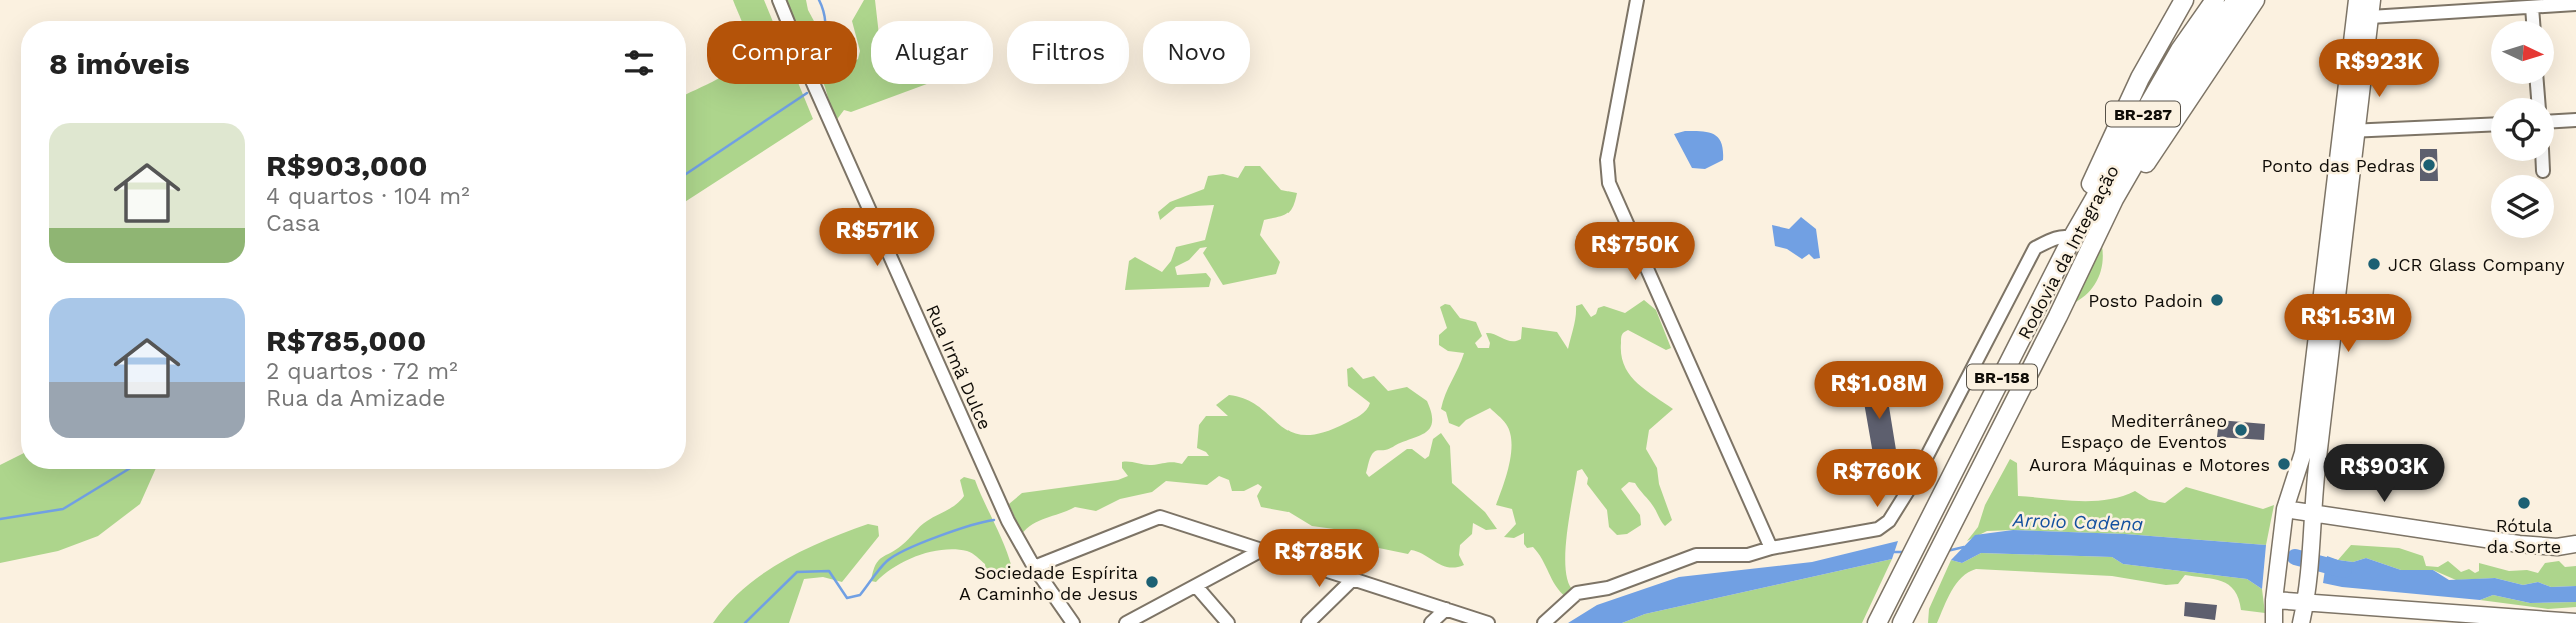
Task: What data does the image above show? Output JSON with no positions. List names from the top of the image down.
{
  "streets": {
    "highway": ["BR-287", "Rodovia da Integração", "BR-158"],
    "street": ["Rua Irmã Dulce"]
  },
  "crossings": [
    ["Rodovia da Integração", "BR-158"]
  ],
  "water": ["Arroio Cadena"],
  "places": [
    "Ponto das Pedras",
    "JCR Glass Company",
    "Posto Padoin",
    "Mediterrâneo Espaço de Eventos",
    "Aurora Máquinas e Motores",
    "Rótula da Sorte",
    "Sociedade Espírita A Caminho de Jesus"
  ],
  "north": "right",
  "page": {
    "chip": [
      "Comprar",
      "Alugar",
      "Filtros",
      "Novo"
    ],
    "heading": "8 imóveis",
    "price": [
      "R$923K",
      "R$571K",
      "R$750K",
      "R$1.53M",
      "R$1.08M",
      "R$903K",
      "R$760K",
      "R$785K"
    ],
    "list": [
      {
        "name": "R$903,000",
        "note": "4 quartos · 104 m² · Casa"
      },
      {
        "name": "R$785,000",
        "note": "2 quartos · 72 m² · Rua da Amizade"
      }
    ]
  }
}
